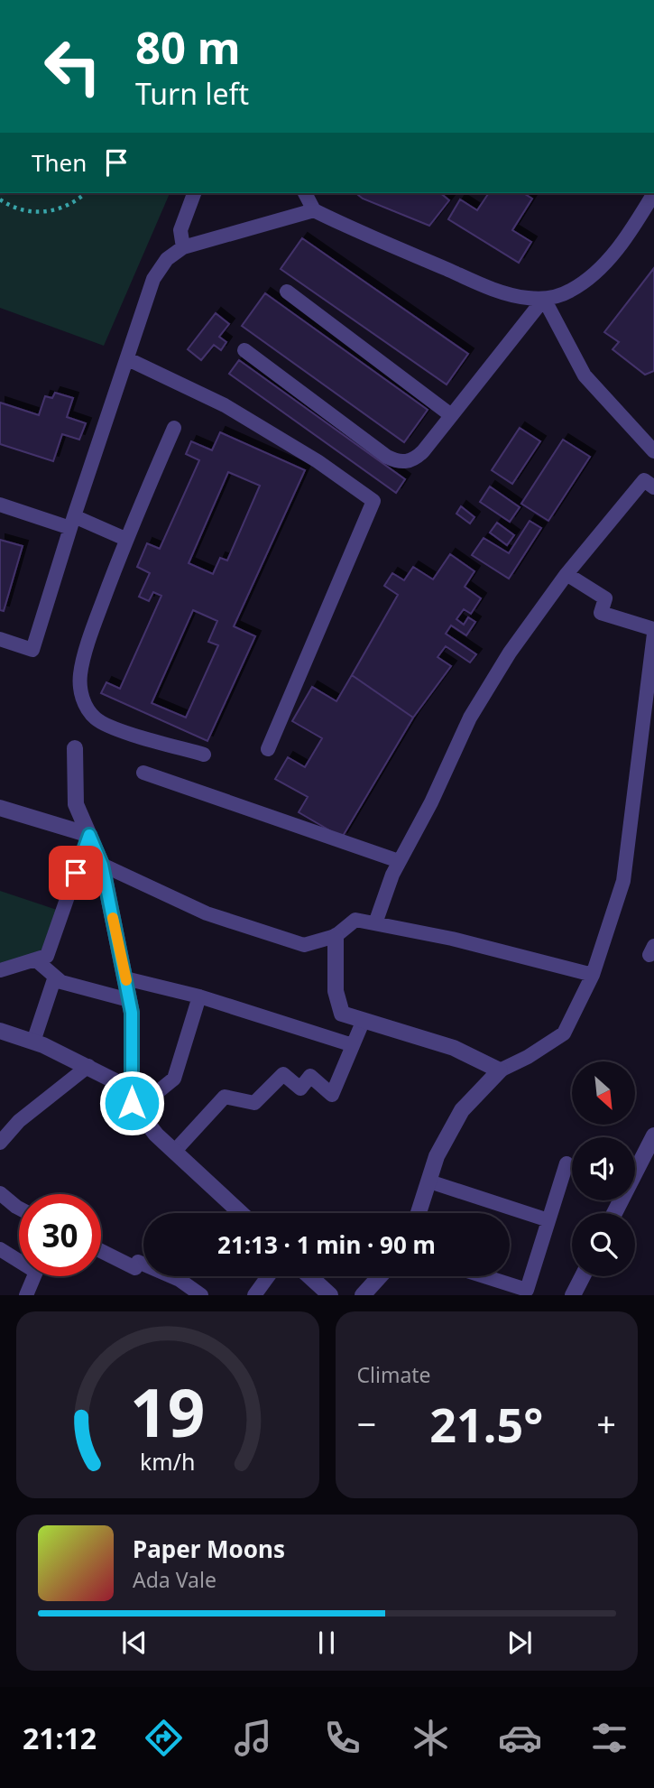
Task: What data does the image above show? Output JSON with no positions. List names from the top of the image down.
{
  "north": "bottom right",
  "page": {
    "turn": ["80 m", "Turn left"],
    "then": "Then",
    "limit": "30",
    "trip": "21:13 · 1 min · 90 m",
    "tile": "Climate",
    "heat": ["−", "21.5°", "+"],
    "song": ["Paper Moons", "Ada Vale"],
    "tabs": "21:12",
    "gauge": ["19", "km/h"]
  }
}
